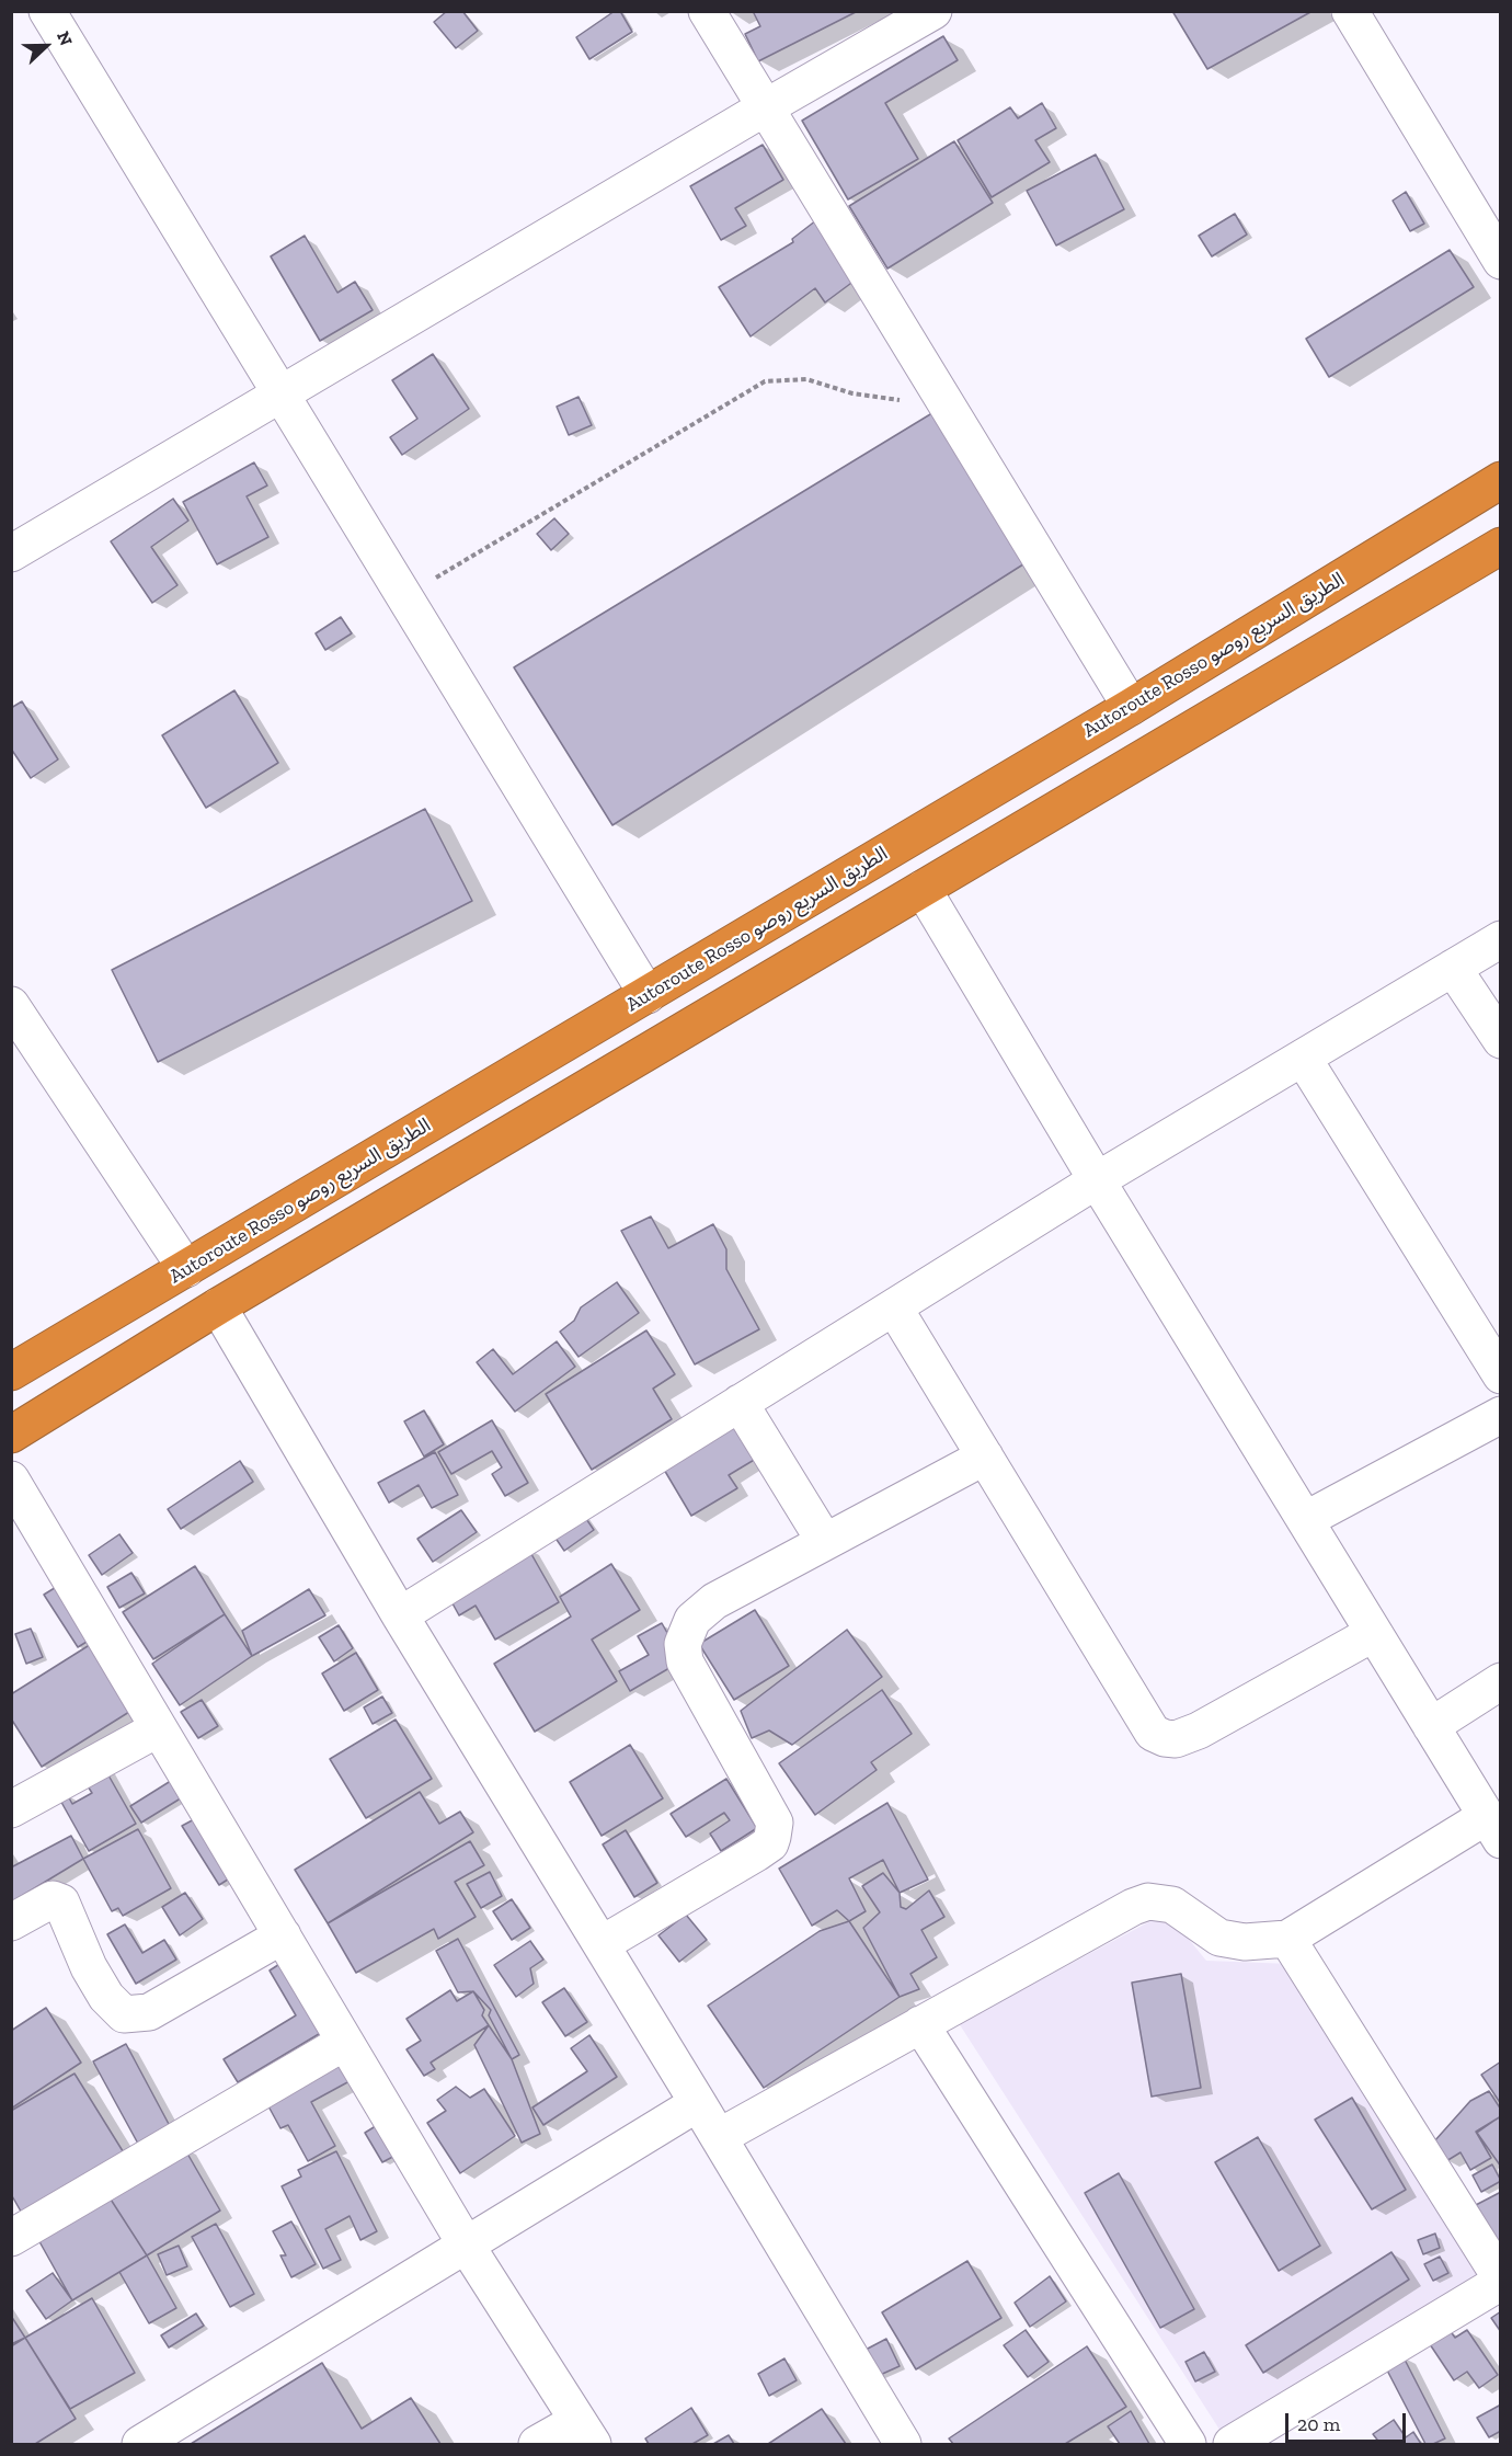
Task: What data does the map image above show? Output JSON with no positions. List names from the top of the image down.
{
  "streets": {
    "highway": ["Autoroute Rosso الطريق السريع روصو"]
  },
  "scale_bar": "20 m",
  "north": "right"
}
